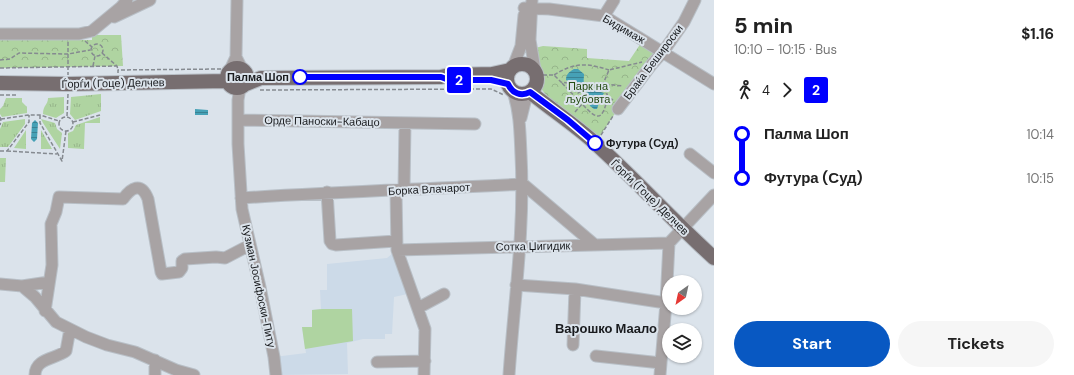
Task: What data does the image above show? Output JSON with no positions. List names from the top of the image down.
{
  "streets": {
    "main road": ["Ѓорѓи (Гоце) Делчев"],
    "street": [
      "Бидимаж",
      "Браќа Бешироски",
      "Орде Паноски-Кабацо",
      "Борка Влачарот",
      "Сотка Џигидик",
      "Кузман Јосифоски-Питу"
    ]
  },
  "crossings": [
    ["Бидимаж", "Браќа Бешироски"],
    ["Браќа Бешироски", "Ѓорѓи (Гоце) Делчев"],
    ["Ѓорѓи (Гоце) Делчев", "Кузман Јосифоски-Питу"],
    ["Орде Паноски-Кабацо", "Кузман Јосифоски-Питу"],
    ["Борка Влачарот", "Сотка Џигидик"],
    ["Борка Влачарот", "Кузман Јосифоски-Питу"]
  ],
  "districts": ["Варошко Маало"],
  "parks": ["Парк на љубовта"],
  "places": ["Палма Шоп", "Футура (Суд)"],
  "lines": ["bus line 2"],
  "north": "bottom left",
  "page": {
    "on_map": "2",
    "heading": ["5 min", "10:10 – 10:15 · Bus", "$1.16"],
    "legs": ["4", "2"],
    "list": [
      {
        "name": "Палма Шоп",
        "value": "10:14"
      },
      {
        "name": "Футура (Суд)",
        "value": "10:15"
      }
    ],
    "buttons": ["Start", "Tickets"]
  }
}
